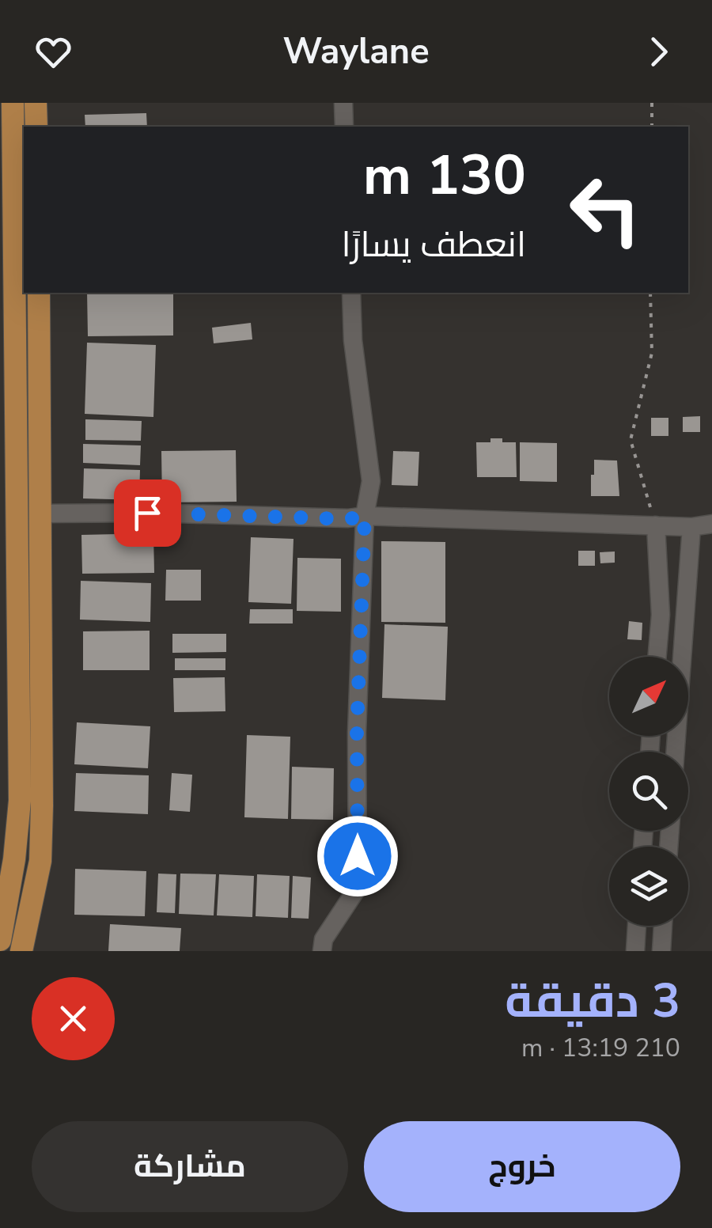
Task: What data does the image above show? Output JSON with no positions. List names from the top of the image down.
{
  "north": "top right",
  "page": {
    "header": "Waylane",
    "turn": ["130 m", "انعطف يسارًا"],
    "heading": ["3 دقيقة", "210 m · 13:19"],
    "buttons": ["خروج", "مشاركة"]
  }
}
